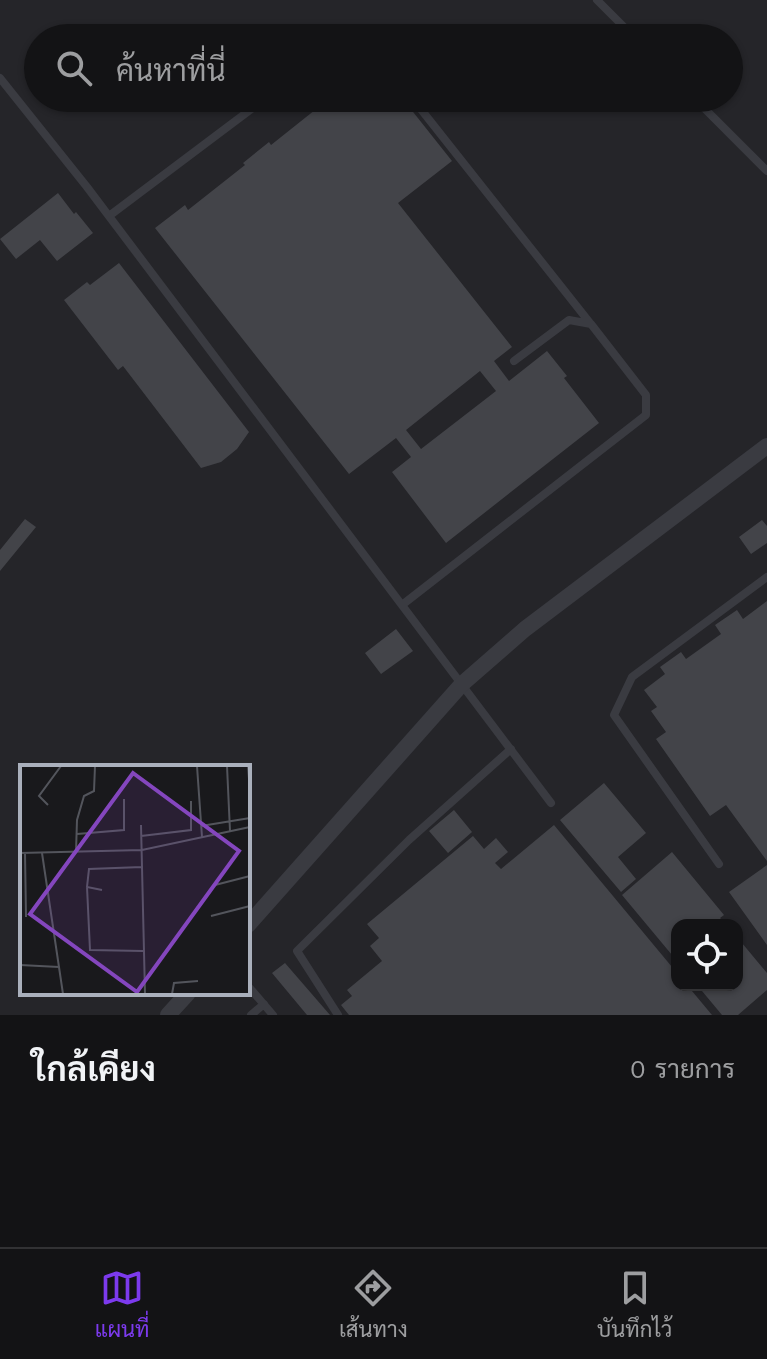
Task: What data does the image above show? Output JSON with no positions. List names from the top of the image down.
{
  "page": {
    "search": "ค้นหาที่นี่",
    "heading": ["ใกล้เคียง", "0 รายการ"],
    "nav": ["แผนที่", "เส้นทาง", "บันทึกไว้"]
  }
}
